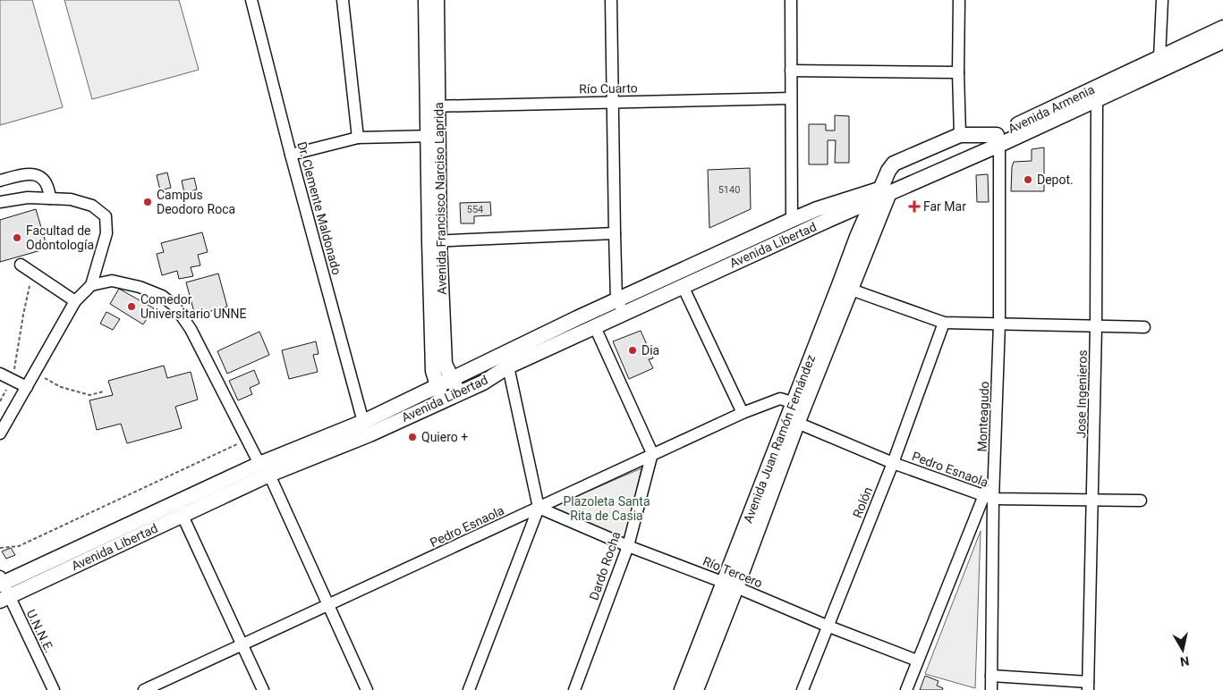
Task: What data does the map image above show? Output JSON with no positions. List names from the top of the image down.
{
  "streets": {
    "main road": [
      "Avenida Armenia",
      "Avenida Francisco Narciso Laprida",
      "Avenida Libertad",
      "Avenida Juan Ramón Fernández"
    ],
    "street": [
      "Río Cuarto",
      "Dr. Clemente Maldonado",
      "Jose Ingenieros",
      "Monteagudo",
      "Pedro Esnaola",
      "Rolón",
      "Dardo Rocha",
      "Río Tercero",
      "U.N.N.E."
    ]
  },
  "crossings": [
    ["Río Cuarto", "Avenida Francisco Narciso Laprida"],
    ["Avenida Armenia", "Avenida Libertad"],
    ["Avenida Armenia", "Jose Ingenieros"],
    ["Avenida Armenia", "Monteagudo"],
    ["Avenida Armenia", "Avenida Juan Ramón Fernández"],
    ["Avenida Francisco Narciso Laprida", "Avenida Libertad"],
    ["Dr. Clemente Maldonado", "Avenida Libertad"],
    ["Avenida Libertad", "Avenida Juan Ramón Fernández"],
    ["Avenida Libertad", "U.N.N.E."],
    ["Jose Ingenieros", "Pedro Esnaola"],
    ["Monteagudo", "Pedro Esnaola"],
    ["Avenida Juan Ramón Fernández", "Pedro Esnaola"],
    ["Avenida Juan Ramón Fernández", "Río Tercero"],
    ["Pedro Esnaola", "Rolón"],
    ["Pedro Esnaola", "Dardo Rocha"],
    ["Pedro Esnaola", "Río Tercero"],
    ["Rolón", "Río Tercero"],
    ["Dardo Rocha", "Río Tercero"]
  ],
  "parks": ["Plazoleta Santa Rita de Casia"],
  "places": {
    "other": [
      "Depot.",
      "Campus Deodoro Roca",
      "Facultad de Odontología",
      "Comedor Universitario UNNE",
      "Dia",
      "Quiero +"
    ],
    "health": ["Far Mar"]
  },
  "house_numbers": ["5140", "554"],
  "north": "bottom"
}
